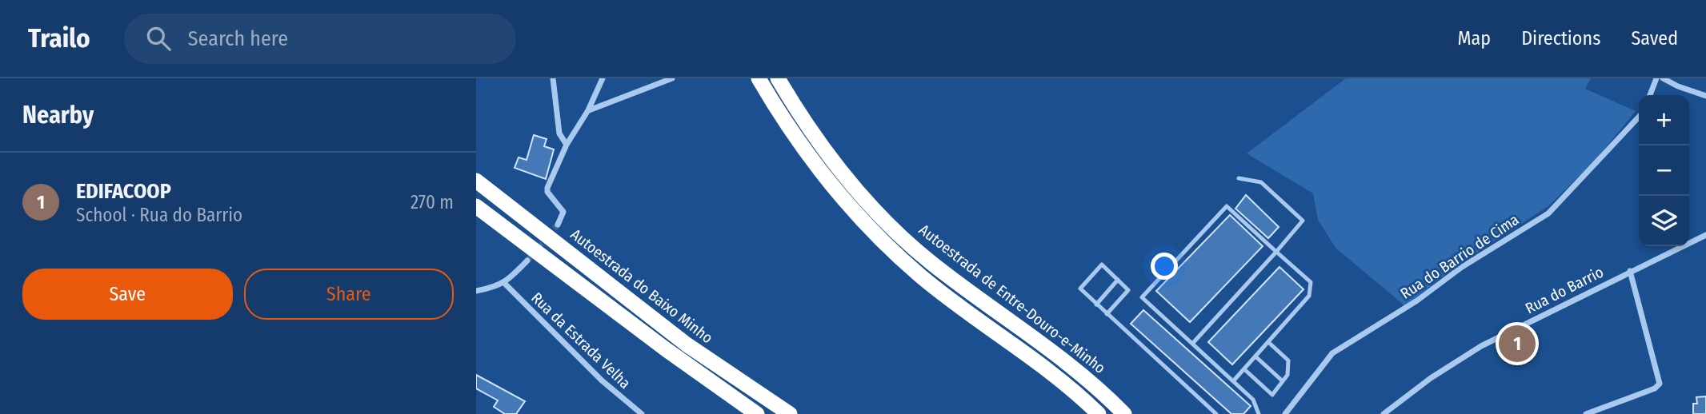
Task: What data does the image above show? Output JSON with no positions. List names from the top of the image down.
{
  "streets": {
    "highway": ["Autoestrada do Baixo Minho", "Autoestrada de Entre-Douro-e-Minho"],
    "street": ["Rua do Barrio de Cima", "Rua do Barrio", "Rua da Estrada Velha"]
  },
  "page": {
    "header": "Trailo",
    "search": "Search here",
    "nav": ["Map", "Directions", "Saved"],
    "heading": "Nearby",
    "map_buttons": ["+", "−"],
    "list": [
      {
        "mark": "1",
        "name": "EDIFACOOP",
        "note": "School · Rua do Barrio",
        "value": "270 m"
      }
    ],
    "buttons": ["Save", "Share"],
    "pins": "1"
  }
}
